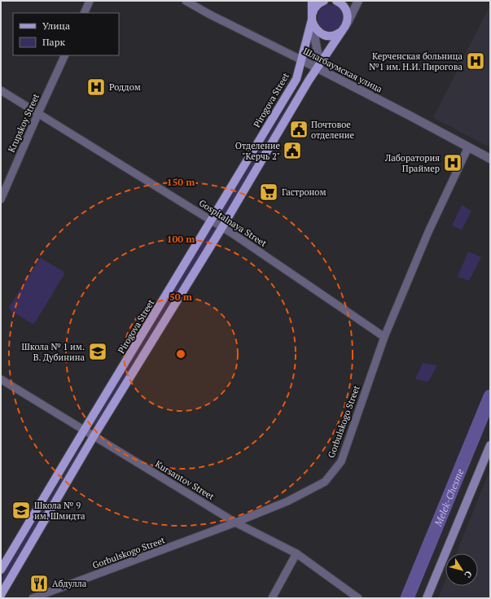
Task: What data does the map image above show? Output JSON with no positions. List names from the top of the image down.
{
  "streets": {
    "main road": ["Pirogova Street"],
    "street": [
      "Шлагбаумская улица",
      "Krupskoy Street",
      "Gospitalnaya Street",
      "Gorbulskogo Street",
      "Kursantov Street"
    ]
  },
  "crossings": [
    ["Шлагбаумская улица", "Pirogova Street"],
    ["Шлагбаумская улица", "Gorbulskogo Street"],
    ["Pirogova Street", "Gospitalnaya Street"],
    ["Pirogova Street", "Kursantov Street"],
    ["Krupskoy Street", "Gospitalnaya Street"],
    ["Gospitalnaya Street", "Gorbulskogo Street"],
    ["Gorbulskogo Street", "Kursantov Street"]
  ],
  "water": ["Melek-Chesme"],
  "places": {
    "hospital": ["Керченская больница №1 им. Н.И. Пирогова", "Роддом", "Лаборатория Праймер"],
    "public building": ["Почтовое отделение", "Отделение \"Керчь 2\""],
    "supermarket": ["Гастроном"],
    "school or university": ["Школа № 1 им. В. Дубинина", "Школа № 9 им. Шмидта"],
    "restaurant": ["Абдулла"]
  },
  "legend": ["Улица", "Парк"],
  "north": "bottom right",
  "rings": ["150 m", "100 m", "50 m"]
}
